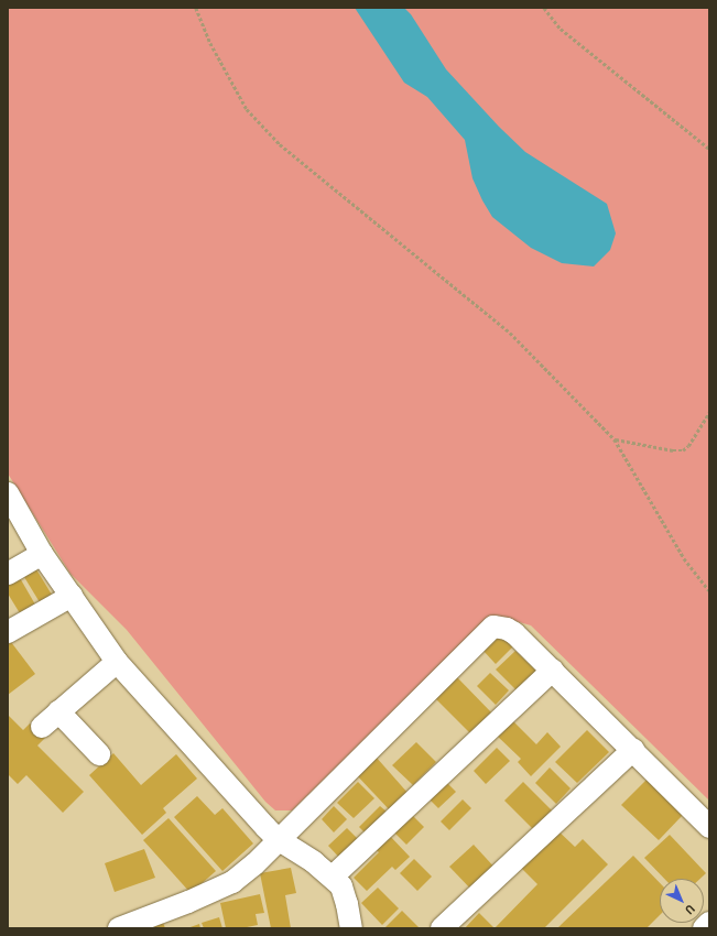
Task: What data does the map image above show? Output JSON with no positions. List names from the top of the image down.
{
  "north": "bottom right"
}
